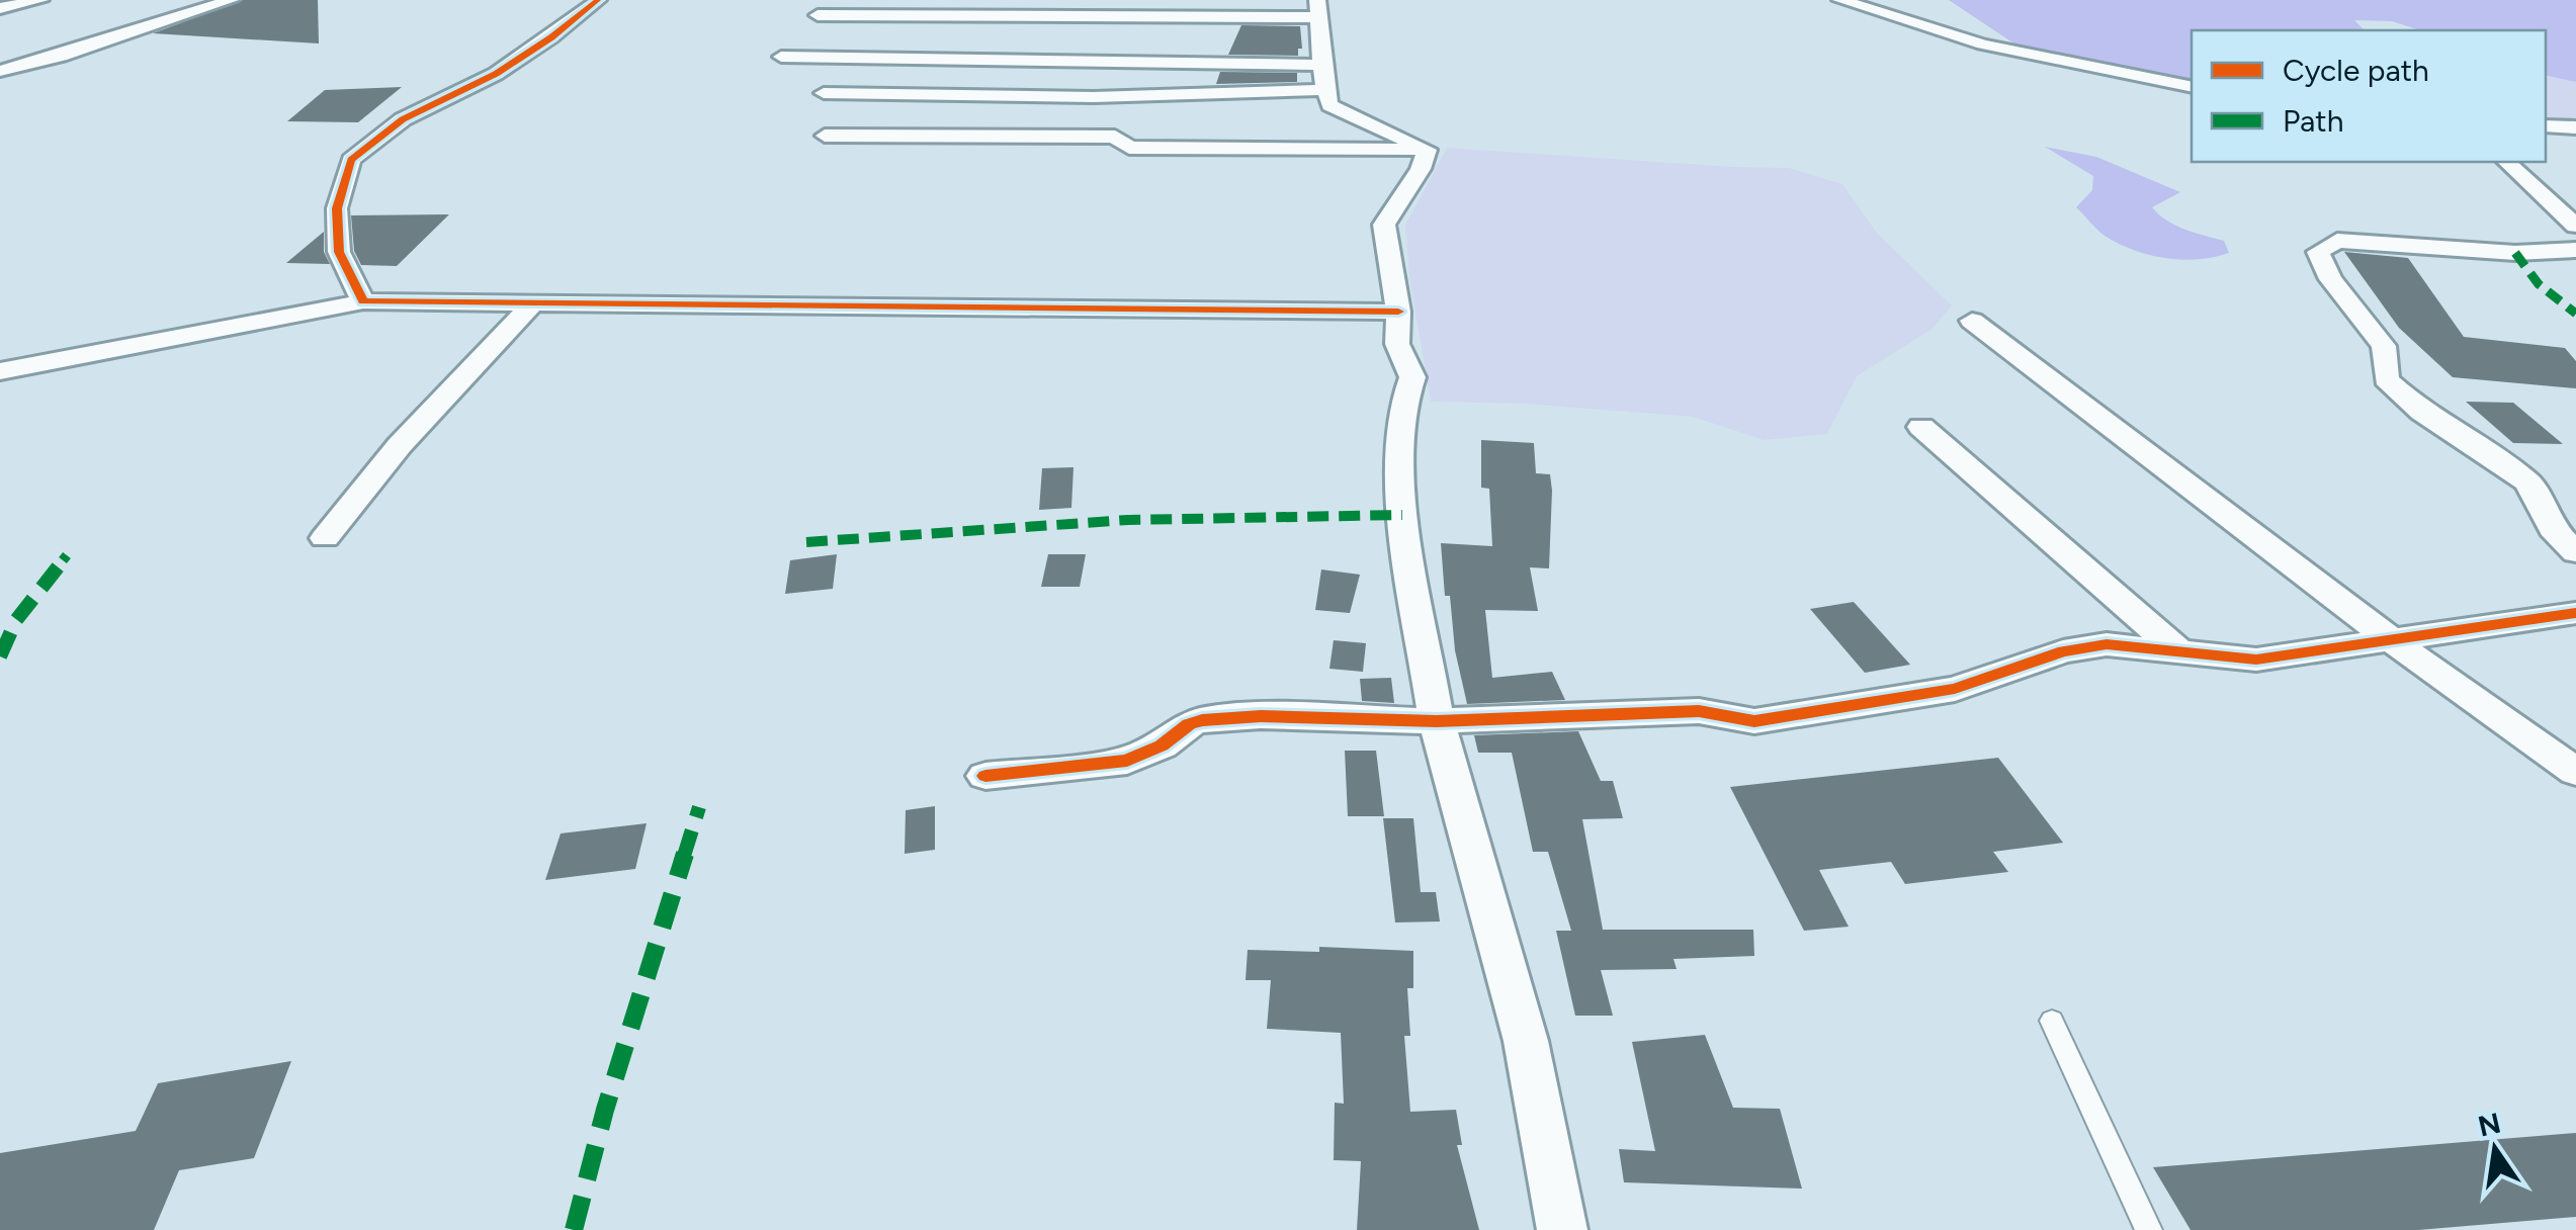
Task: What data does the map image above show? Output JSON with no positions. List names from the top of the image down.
{
  "legend": ["Cycle path", "Path"],
  "north": "top"
}
